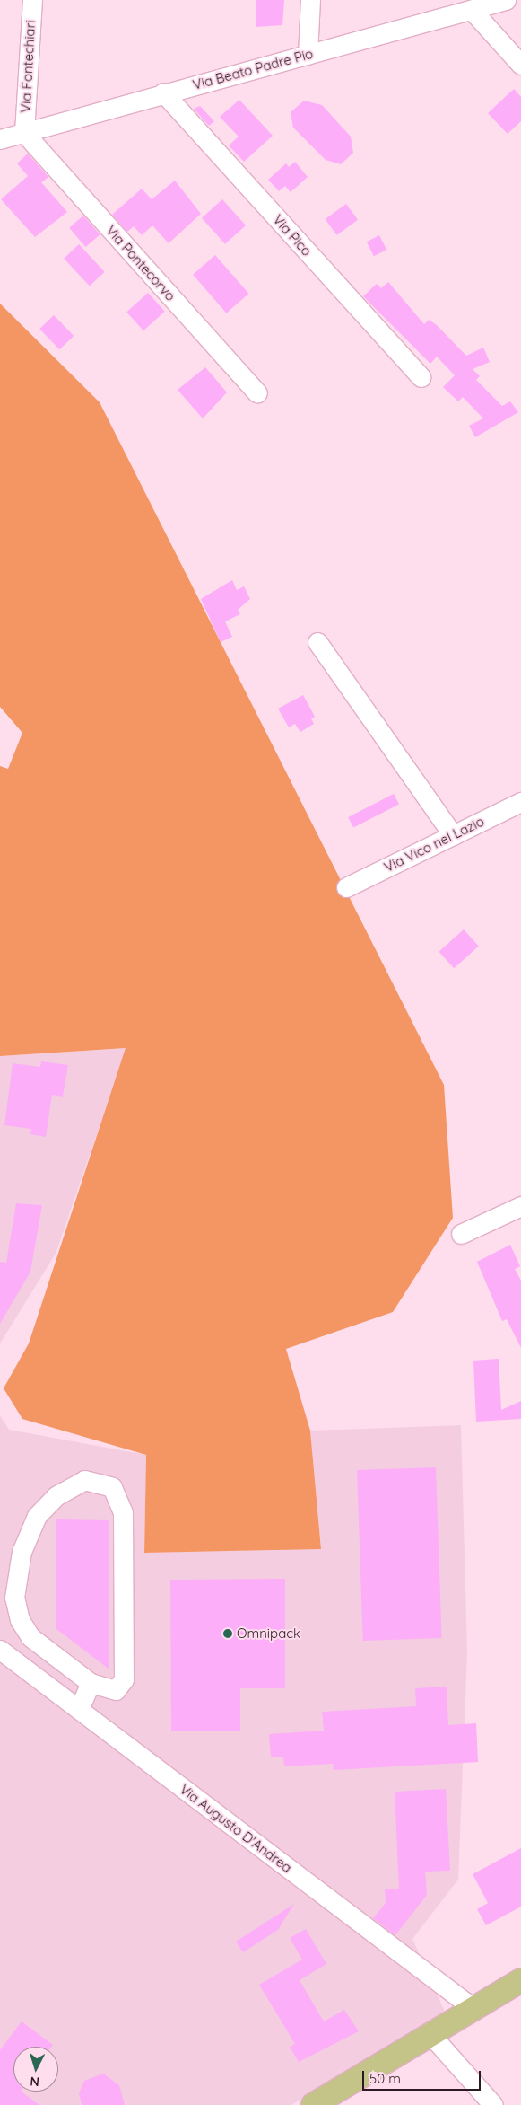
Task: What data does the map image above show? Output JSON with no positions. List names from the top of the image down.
{
  "streets": {
    "street": [
      "Via Fontechiari",
      "Via Beato Padre Pio",
      "Via Pico",
      "Via Pontecorvo",
      "Via Vico nel Lazio",
      "Via Augusto D'Andrea"
    ]
  },
  "crossings": [
    ["Via Fontechiari", "Via Beato Padre Pio"],
    ["Via Fontechiari", "Via Pontecorvo"],
    ["Via Beato Padre Pio", "Via Pico"],
    ["Via Beato Padre Pio", "Via Pontecorvo"]
  ],
  "places": ["Omnipack"],
  "scale_bar": "50 m",
  "north": "bottom"
}
